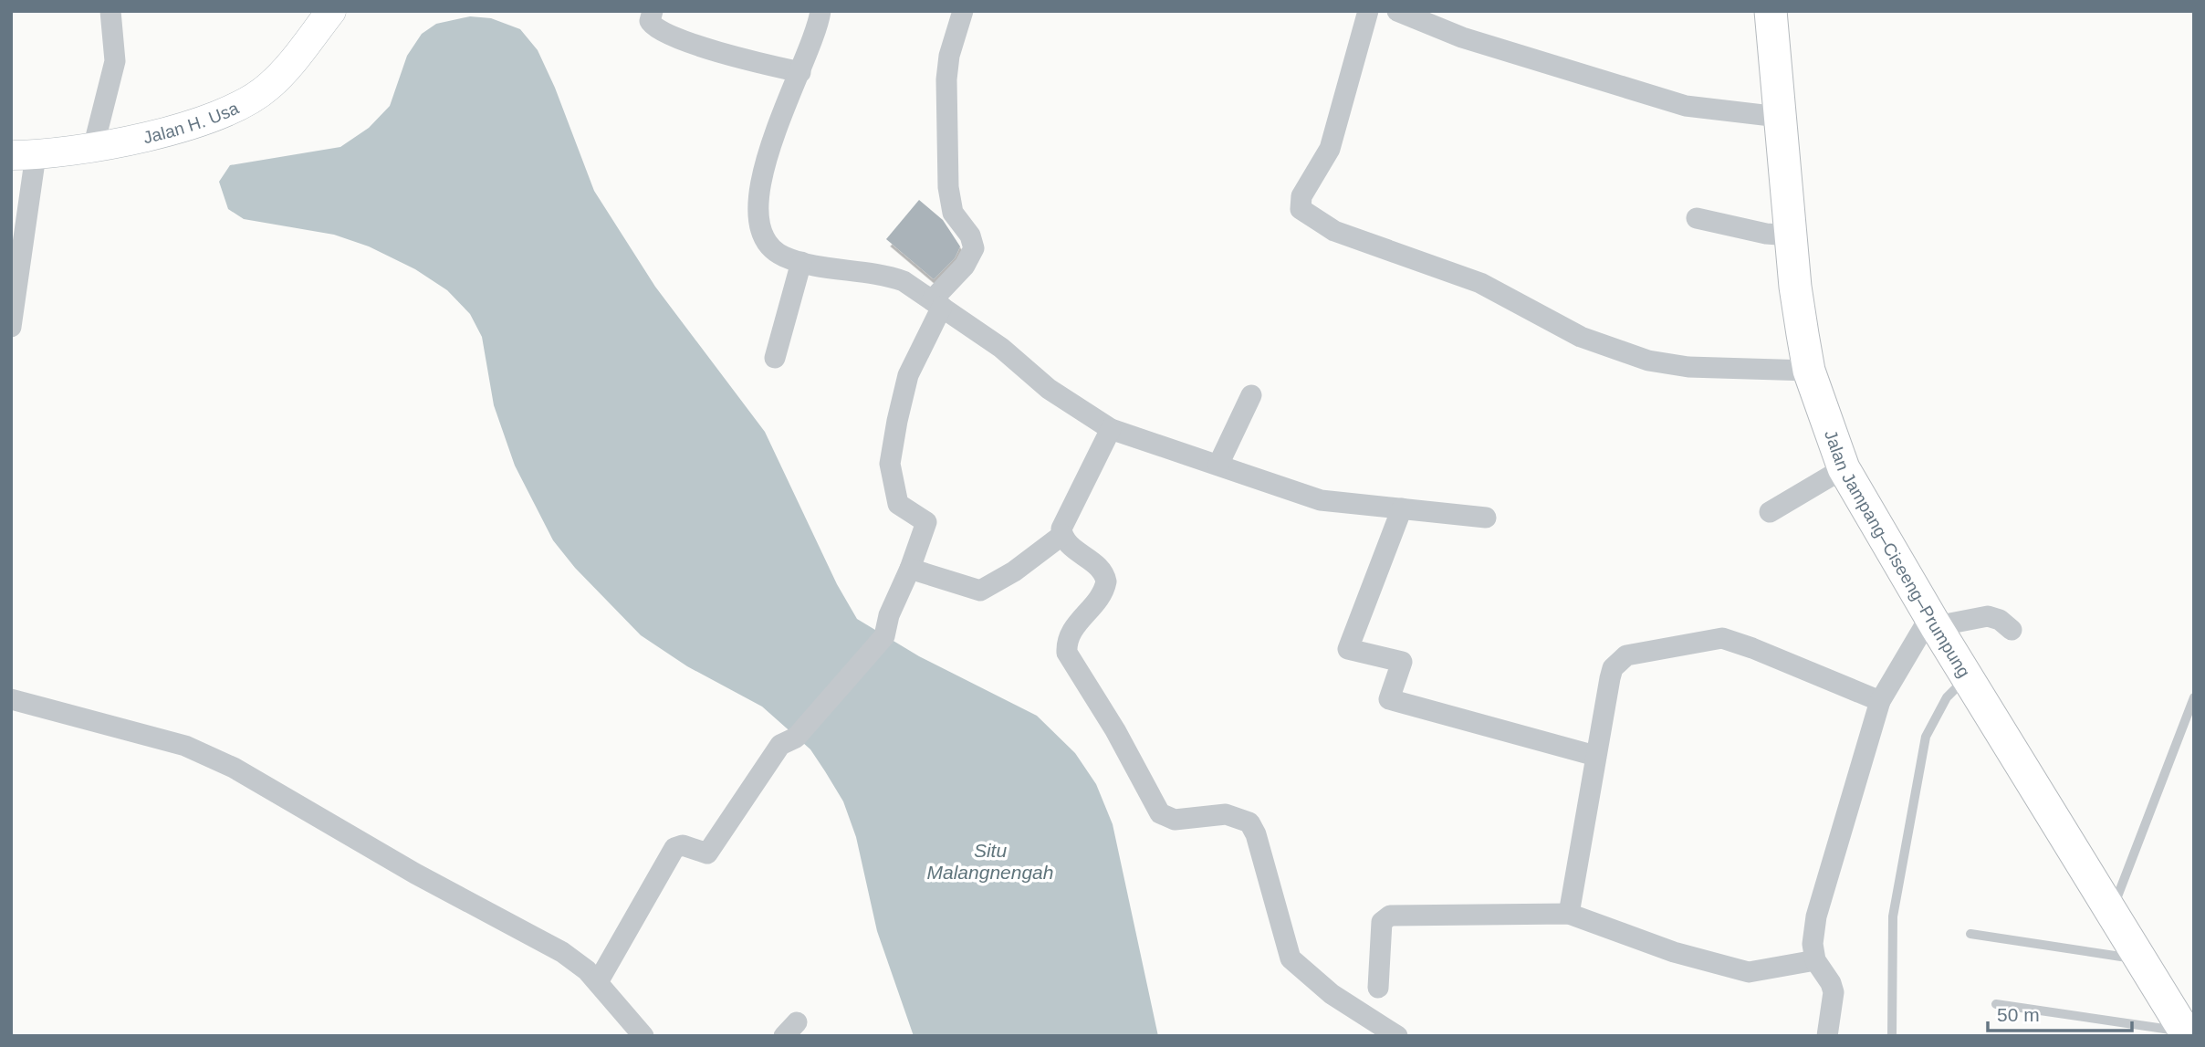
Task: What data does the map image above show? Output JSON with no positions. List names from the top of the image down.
{
  "streets": {
    "main road": ["Jalan Jampang–Ciseeng–Prumpung"],
    "street": ["Jalan H. Usa"]
  },
  "water": ["Situ Malangnengah"],
  "scale_bar": "50 m"
}
